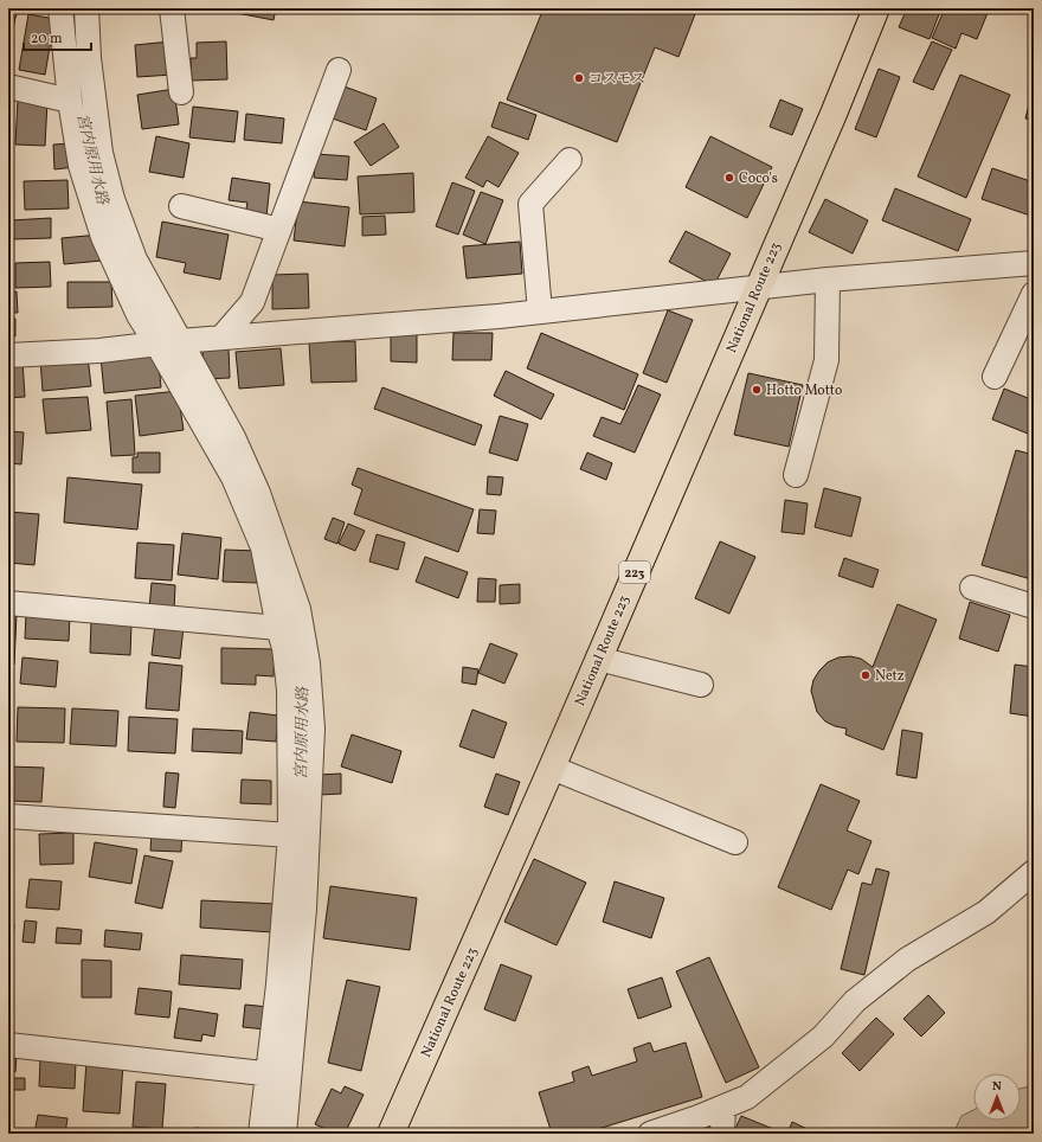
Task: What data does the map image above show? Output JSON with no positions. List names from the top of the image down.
{
  "streets": {
    "highway": ["National Route 223", "223"]
  },
  "water": ["宮内原用水路"],
  "places": [
    "コスモス",
    "Coco's",
    "Hotto Motto",
    "Netz"
  ],
  "scale_bar": "20 m",
  "north": "top"
}
